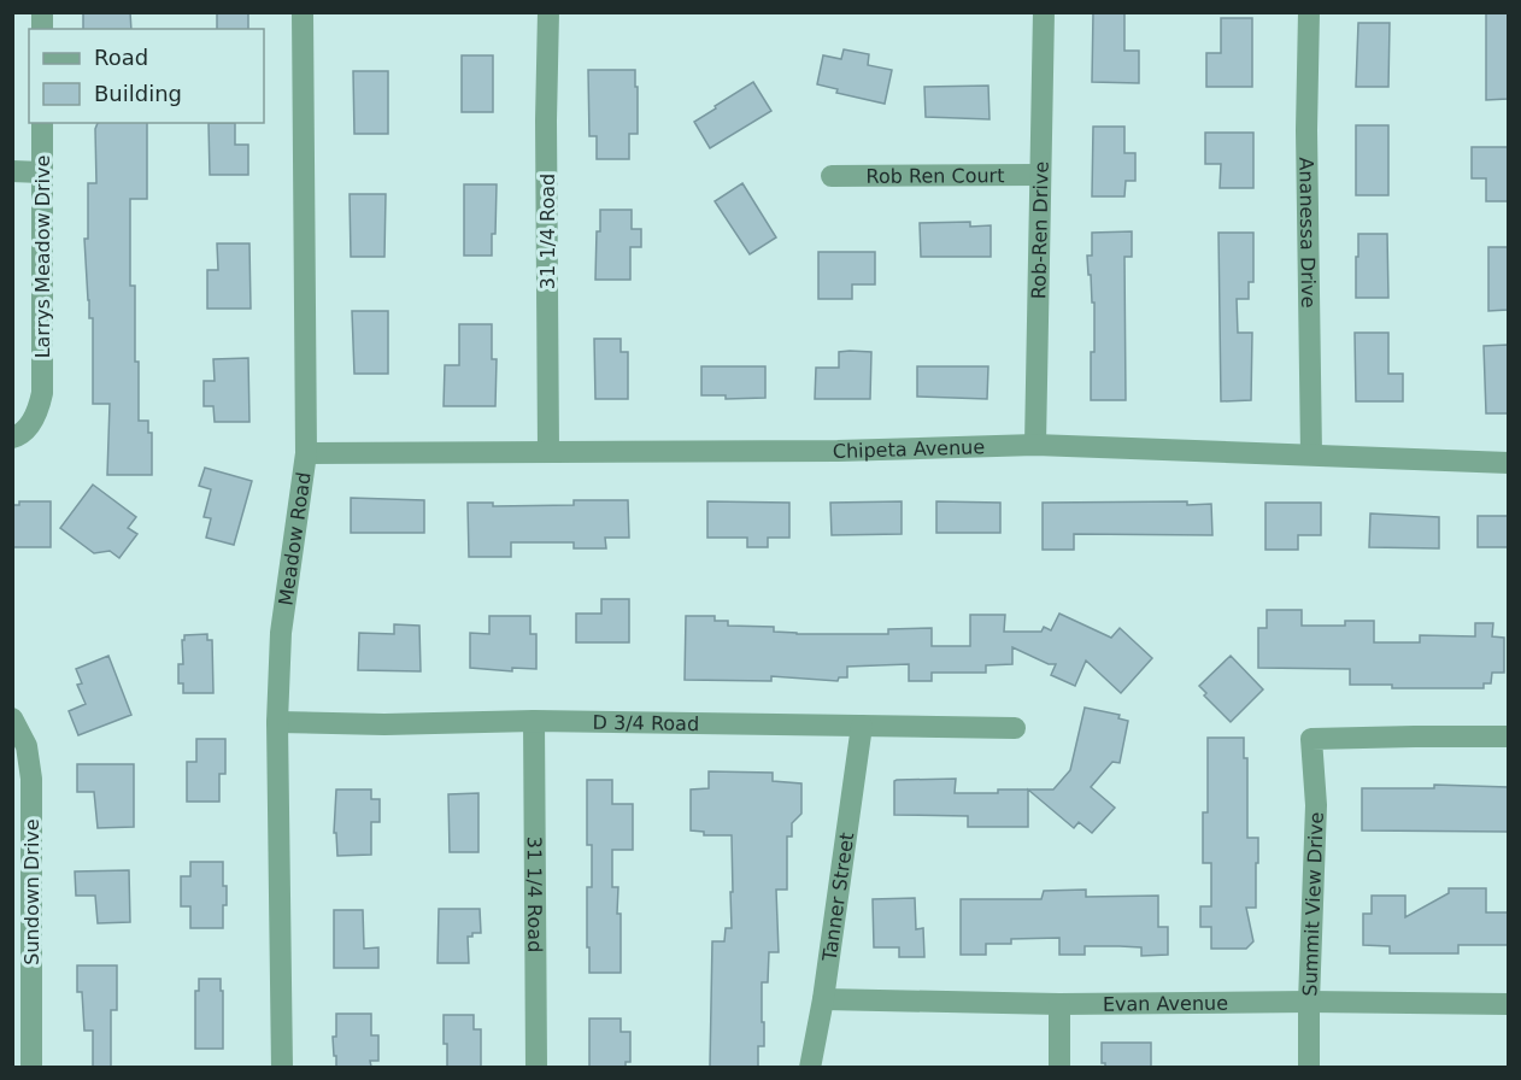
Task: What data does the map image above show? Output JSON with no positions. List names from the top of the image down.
{
  "streets": {
    "street": [
      "Rob Ren Court",
      "Rob-Ren Drive",
      "31 1/4 Road",
      "Ananessa Drive",
      "Larrys Meadow Drive",
      "Chipeta Avenue",
      "Meadow Road",
      "D 3/4 Road",
      "Sundown Drive",
      "Tanner Street",
      "Summit View Drive",
      "Evan Avenue"
    ]
  },
  "crossings": [
    ["Rob Ren Court", "Rob-Ren Drive"],
    ["Rob-Ren Drive", "Chipeta Avenue"],
    ["31 1/4 Road", "Chipeta Avenue"],
    ["31 1/4 Road", "D 3/4 Road"],
    ["Ananessa Drive", "Chipeta Avenue"],
    ["Chipeta Avenue", "Meadow Road"],
    ["Meadow Road", "D 3/4 Road"],
    ["D 3/4 Road", "Tanner Street"],
    ["Tanner Street", "Evan Avenue"],
    ["Summit View Drive", "Evan Avenue"]
  ],
  "legend": ["Road", "Building"]
}
